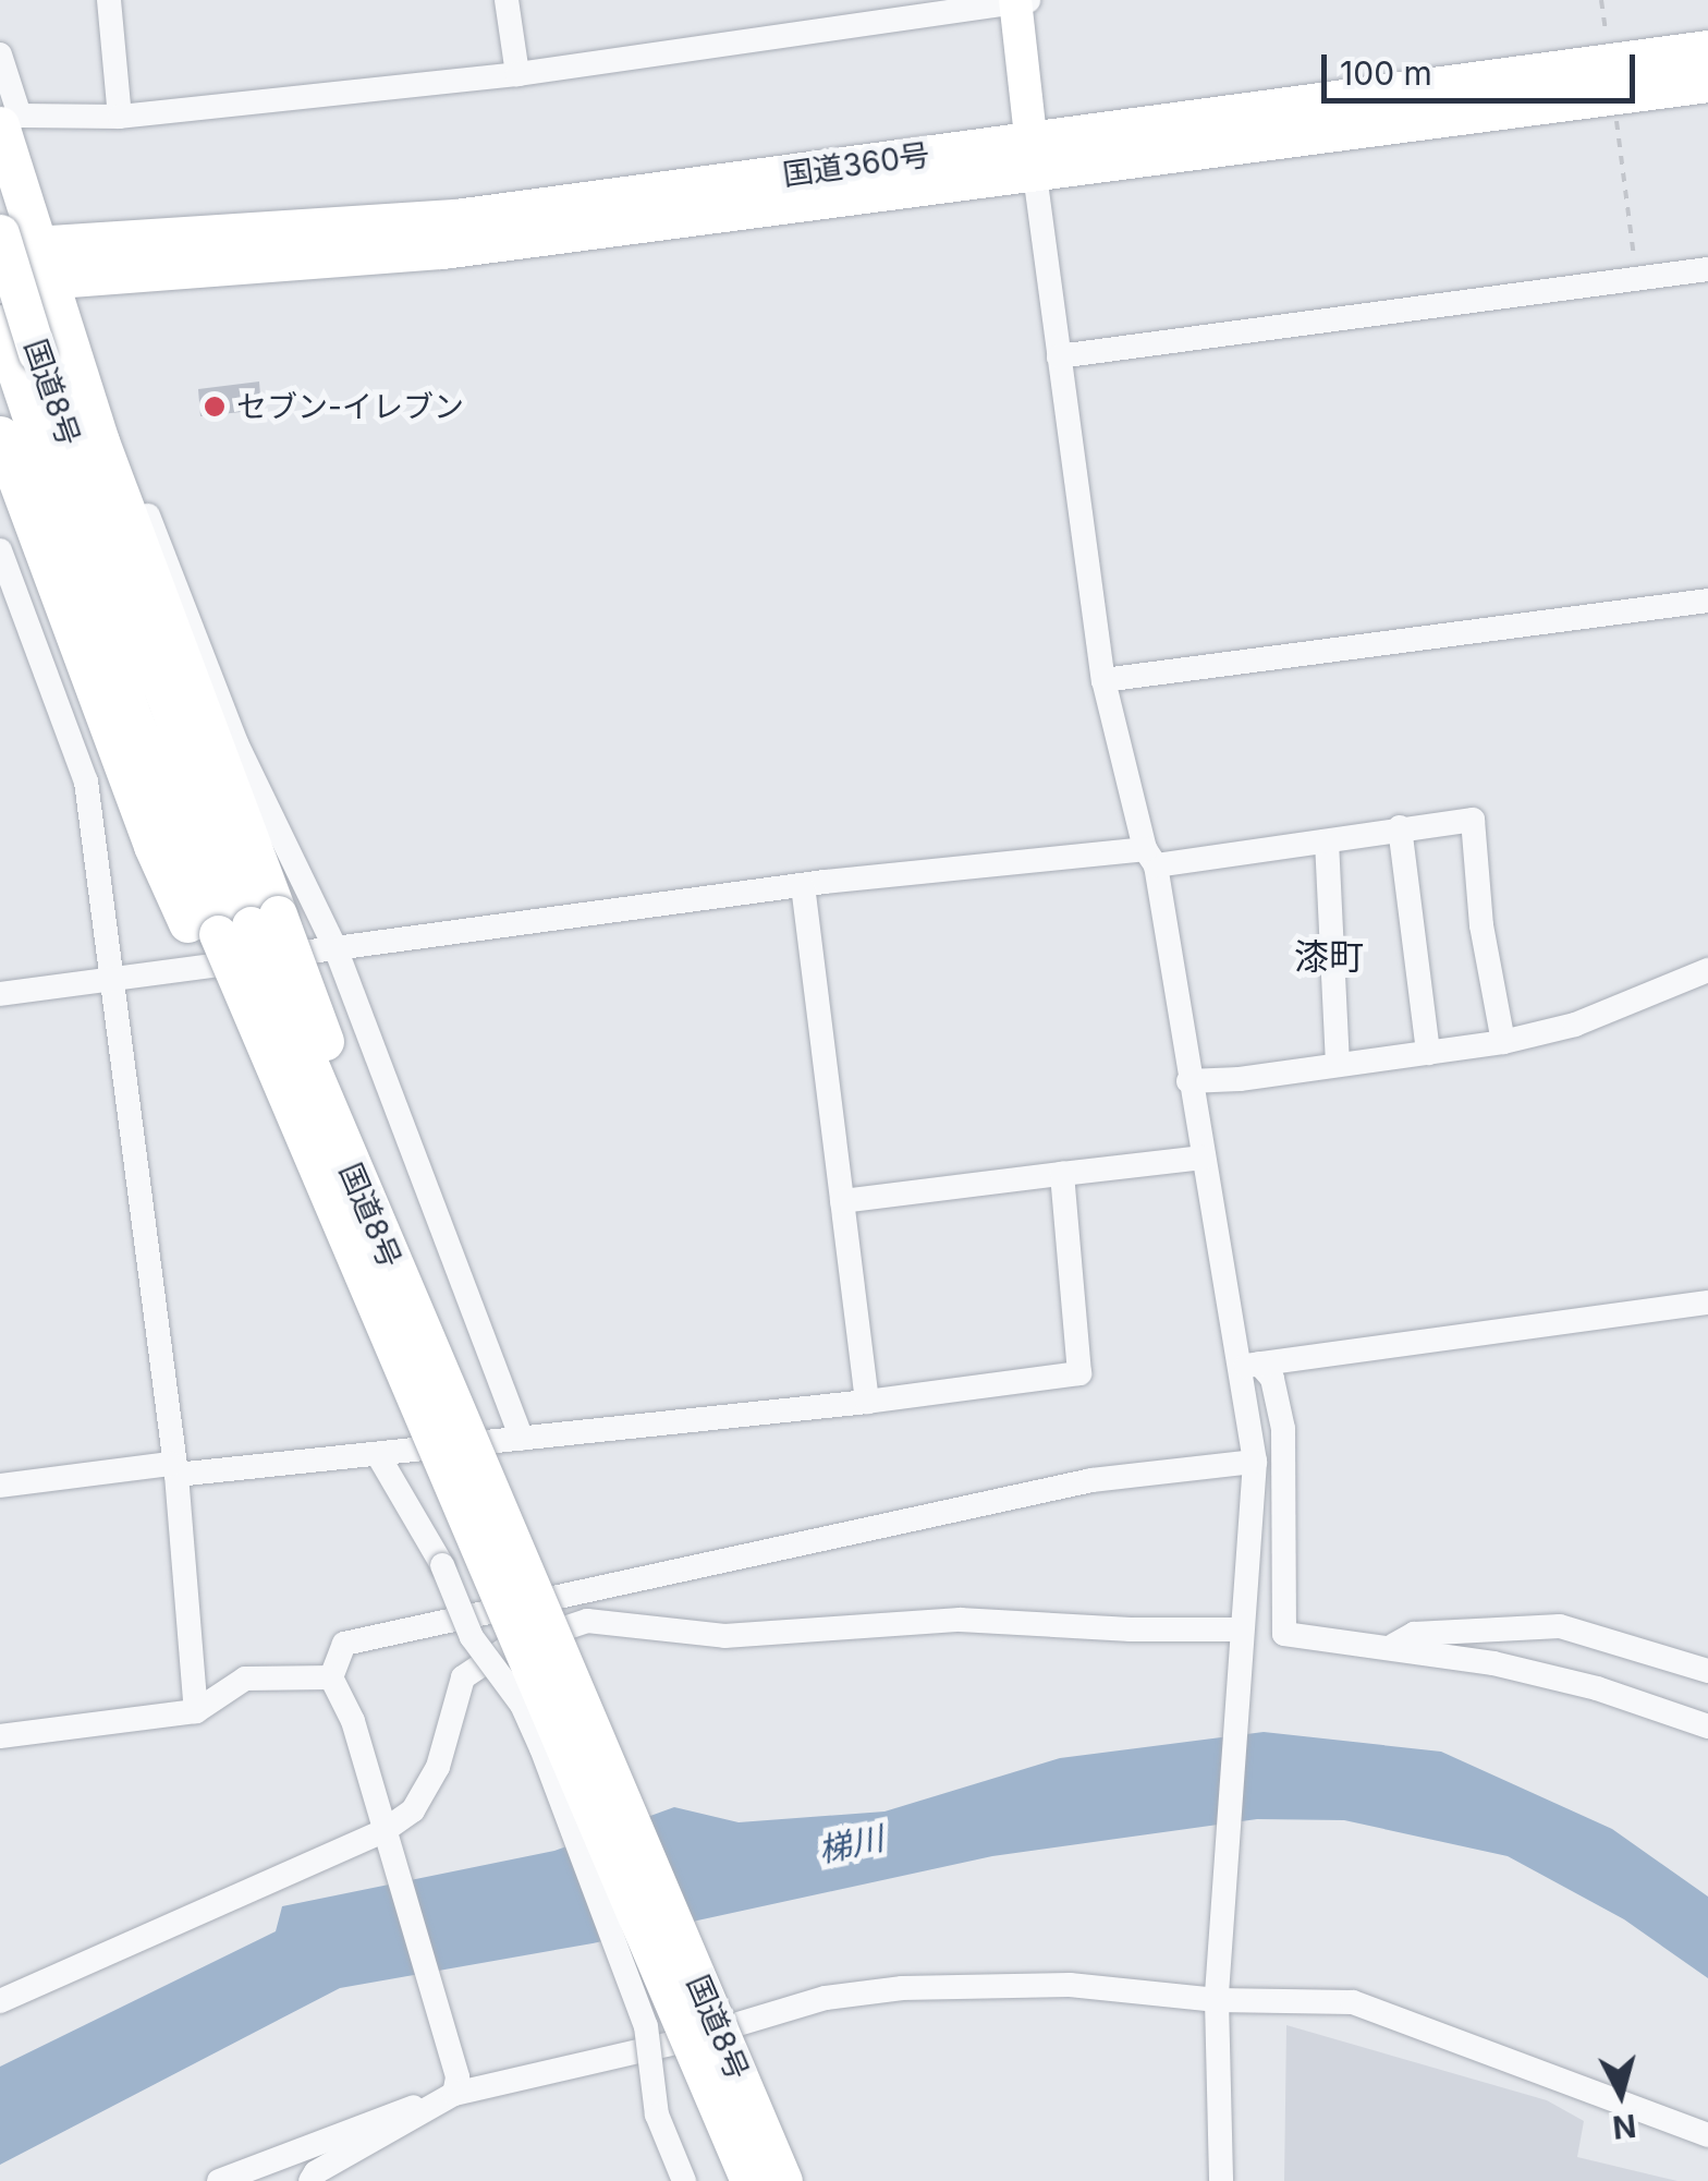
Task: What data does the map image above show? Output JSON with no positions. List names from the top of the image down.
{
  "streets": {
    "highway": ["国道360号", "国道8号"]
  },
  "districts": ["漆町"],
  "water": ["梯川"],
  "places": ["セブン-イレブン"],
  "scale_bar": "100 m",
  "north": "bottom"
}
